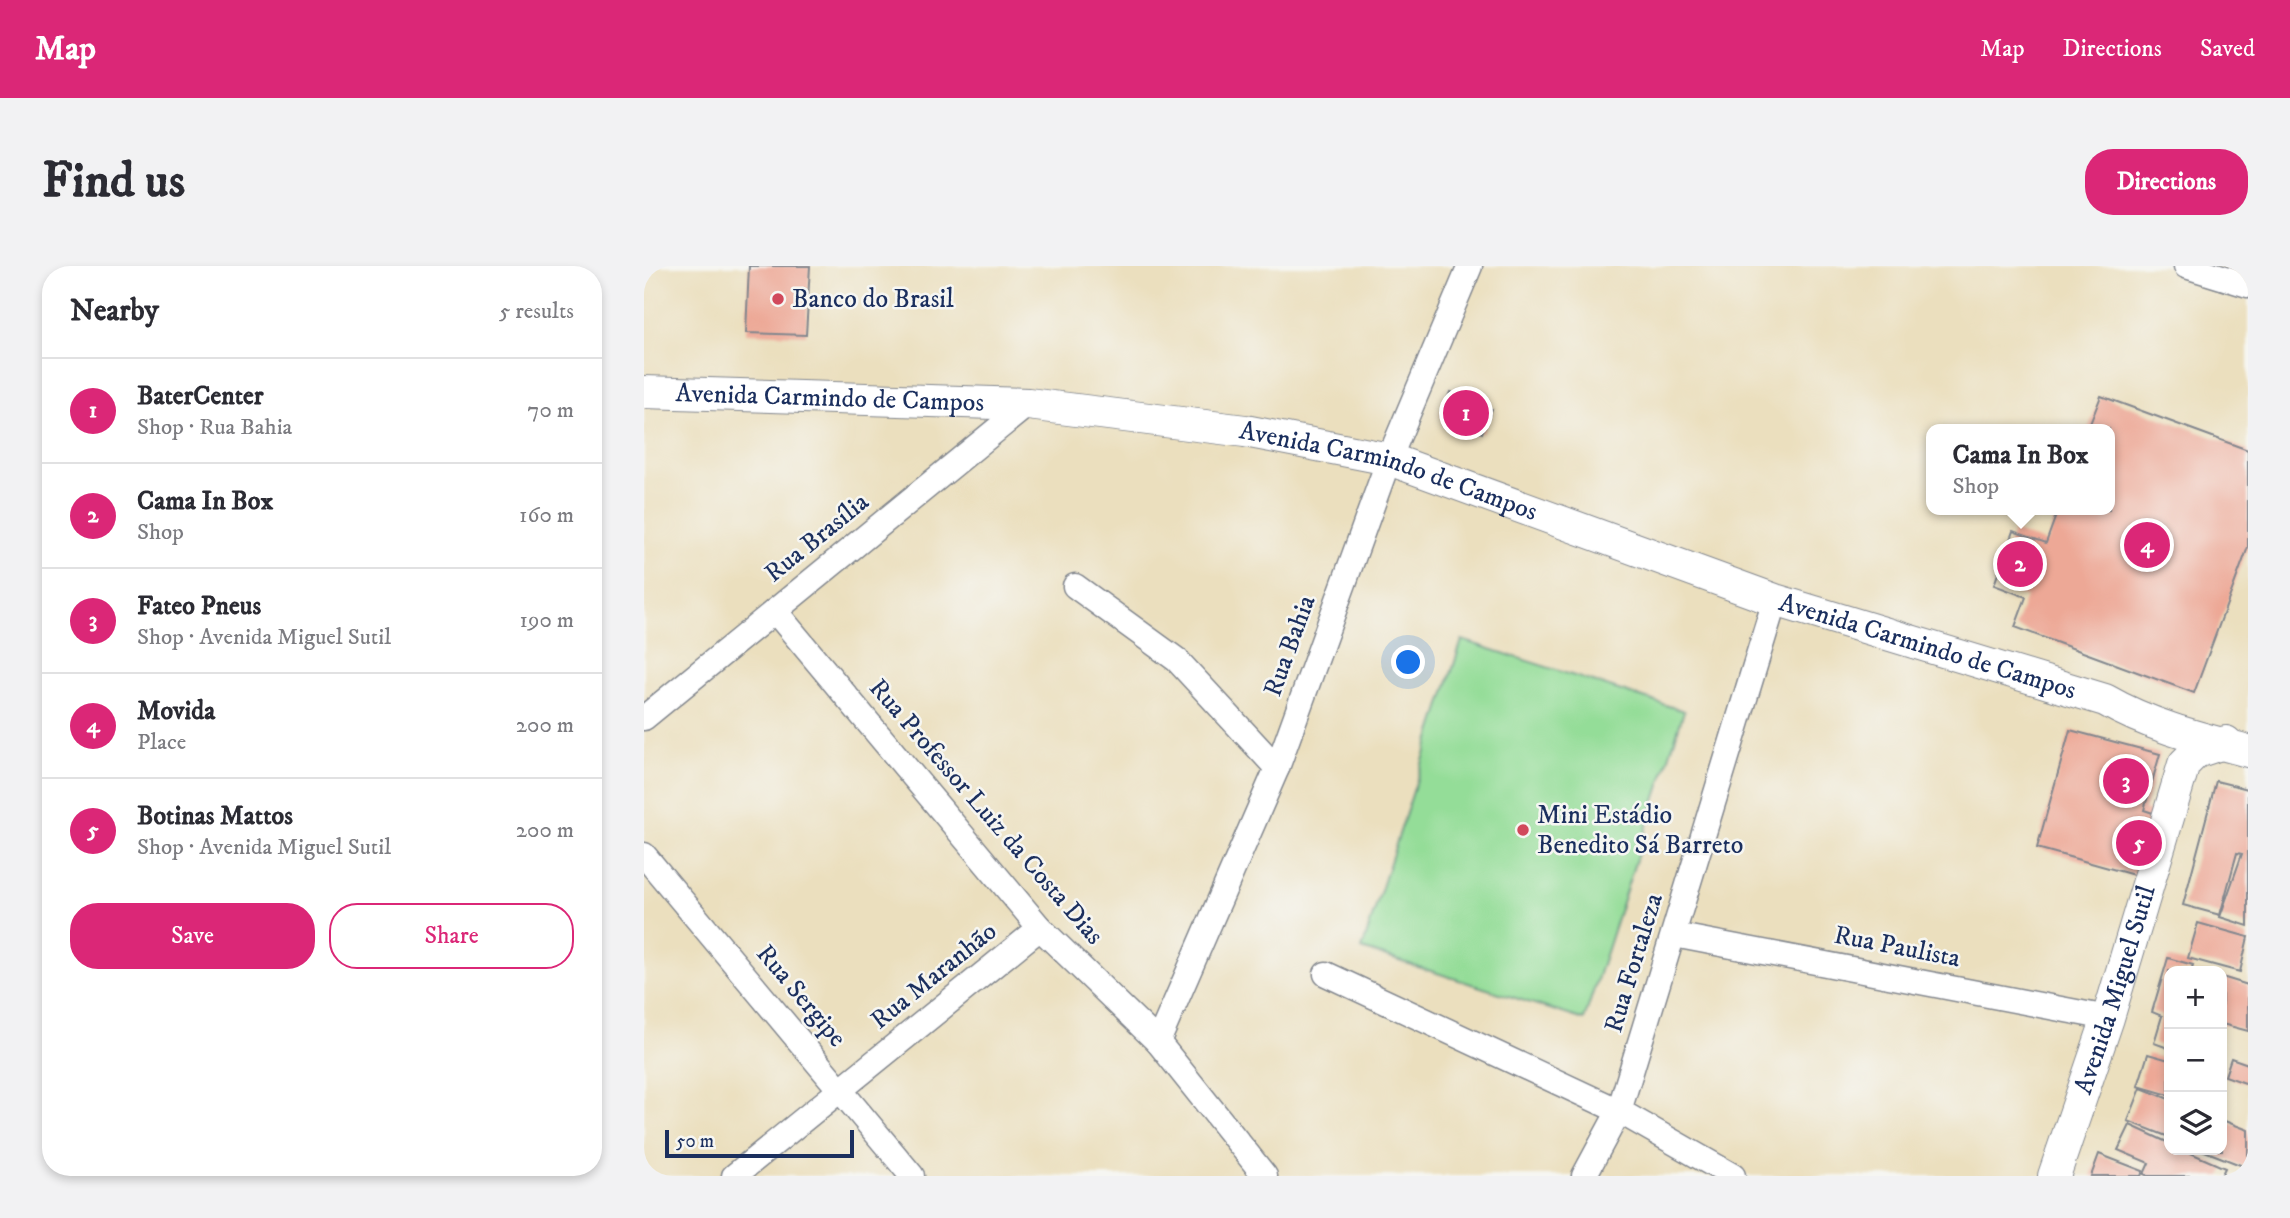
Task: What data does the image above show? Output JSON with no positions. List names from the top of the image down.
{
  "streets": {
    "main road": ["Avenida Carmindo de Campos", "Avenida Miguel Sutil"],
    "street": [
      "Rua Brasília",
      "Rua Bahia",
      "Rua Professor Luiz da Costa Dias",
      "Rua Paulista",
      "Rua Fortaleza",
      "Rua Maranhão",
      "Rua Sergipe"
    ]
  },
  "crossings": [
    ["Avenida Carmindo de Campos", "Rua Brasília"],
    ["Avenida Carmindo de Campos", "Rua Bahia"],
    ["Avenida Carmindo de Campos", "Rua Fortaleza"],
    ["Rua Brasília", "Rua Professor Luiz da Costa Dias"],
    ["Rua Bahia", "Rua Professor Luiz da Costa Dias"],
    ["Rua Professor Luiz da Costa Dias", "Rua Maranhão"],
    ["Rua Paulista", "Rua Fortaleza"],
    ["Rua Paulista", "Avenida Miguel Sutil"],
    ["Rua Maranhão", "Rua Sergipe"]
  ],
  "places": ["Banco do Brasil", "Mini Estádio Benedito Sá Barreto"],
  "scale_bar": "50 m",
  "page": {
    "header": "Map",
    "nav": ["Map", "Directions", "Saved"],
    "buttons": [
      "Directions",
      ["Save", "Share"]
    ],
    "title": "Find us",
    "heading": ["Nearby", "5 results"],
    "list": [
      {
        "mark": "1",
        "name": "BaterCenter",
        "note": "Shop · Rua Bahia",
        "value": "70 m"
      },
      {
        "mark": "2",
        "name": "Cama In Box",
        "note": "Shop",
        "value": "160 m"
      },
      {
        "mark": "3",
        "name": "Fateo Pneus",
        "note": "Shop · Avenida Miguel Sutil",
        "value": "190 m"
      },
      {
        "mark": "4",
        "name": "Movida",
        "note": "Place",
        "value": "200 m"
      },
      {
        "mark": "5",
        "name": "Botinas Mattos",
        "note": "Shop · Avenida Miguel Sutil",
        "value": "200 m"
      }
    ],
    "pins": [
      "1",
      "4",
      "2",
      "3",
      "5"
    ],
    "popup": ["Cama In Box", "Shop"],
    "map_buttons": ["+", "−"],
    "scale": "50 m"
  }
}
